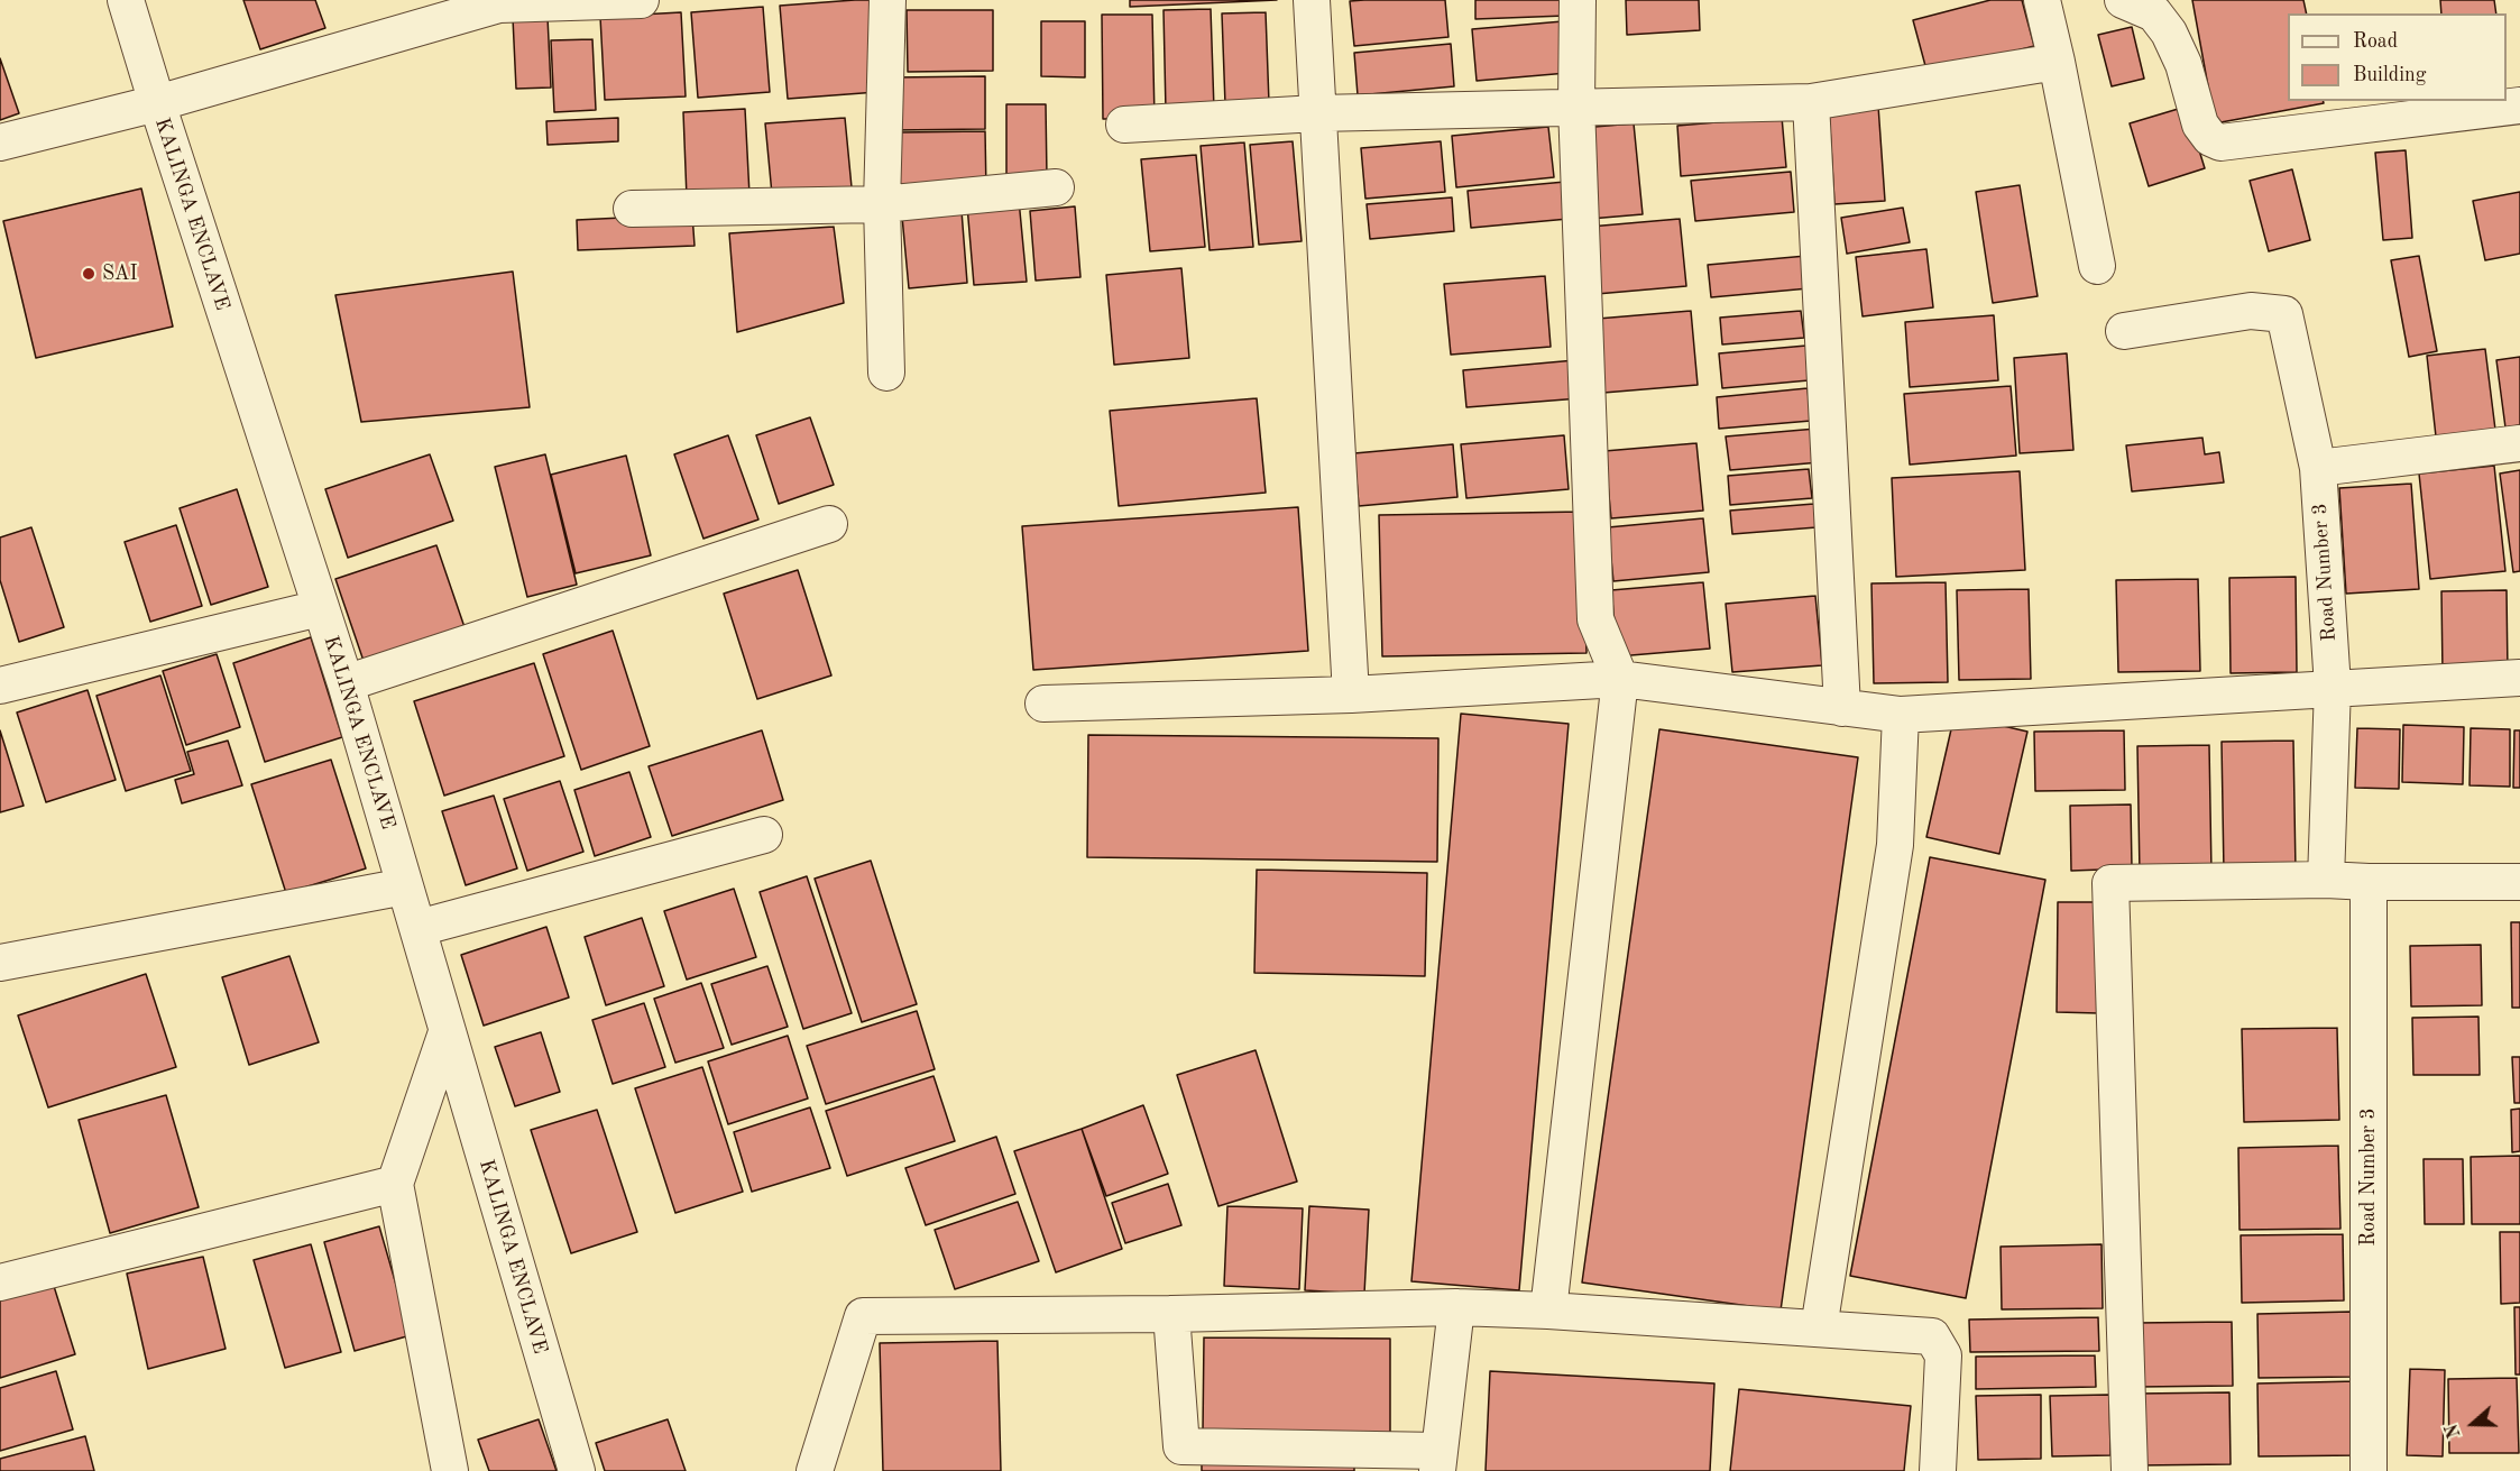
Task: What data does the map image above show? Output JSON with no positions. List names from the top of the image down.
{
  "streets": {
    "street": ["KALINGA ENCLAVE", "Road Number 3"]
  },
  "places": ["SAI"],
  "legend": ["Road", "Building"],
  "north": "left"
}
